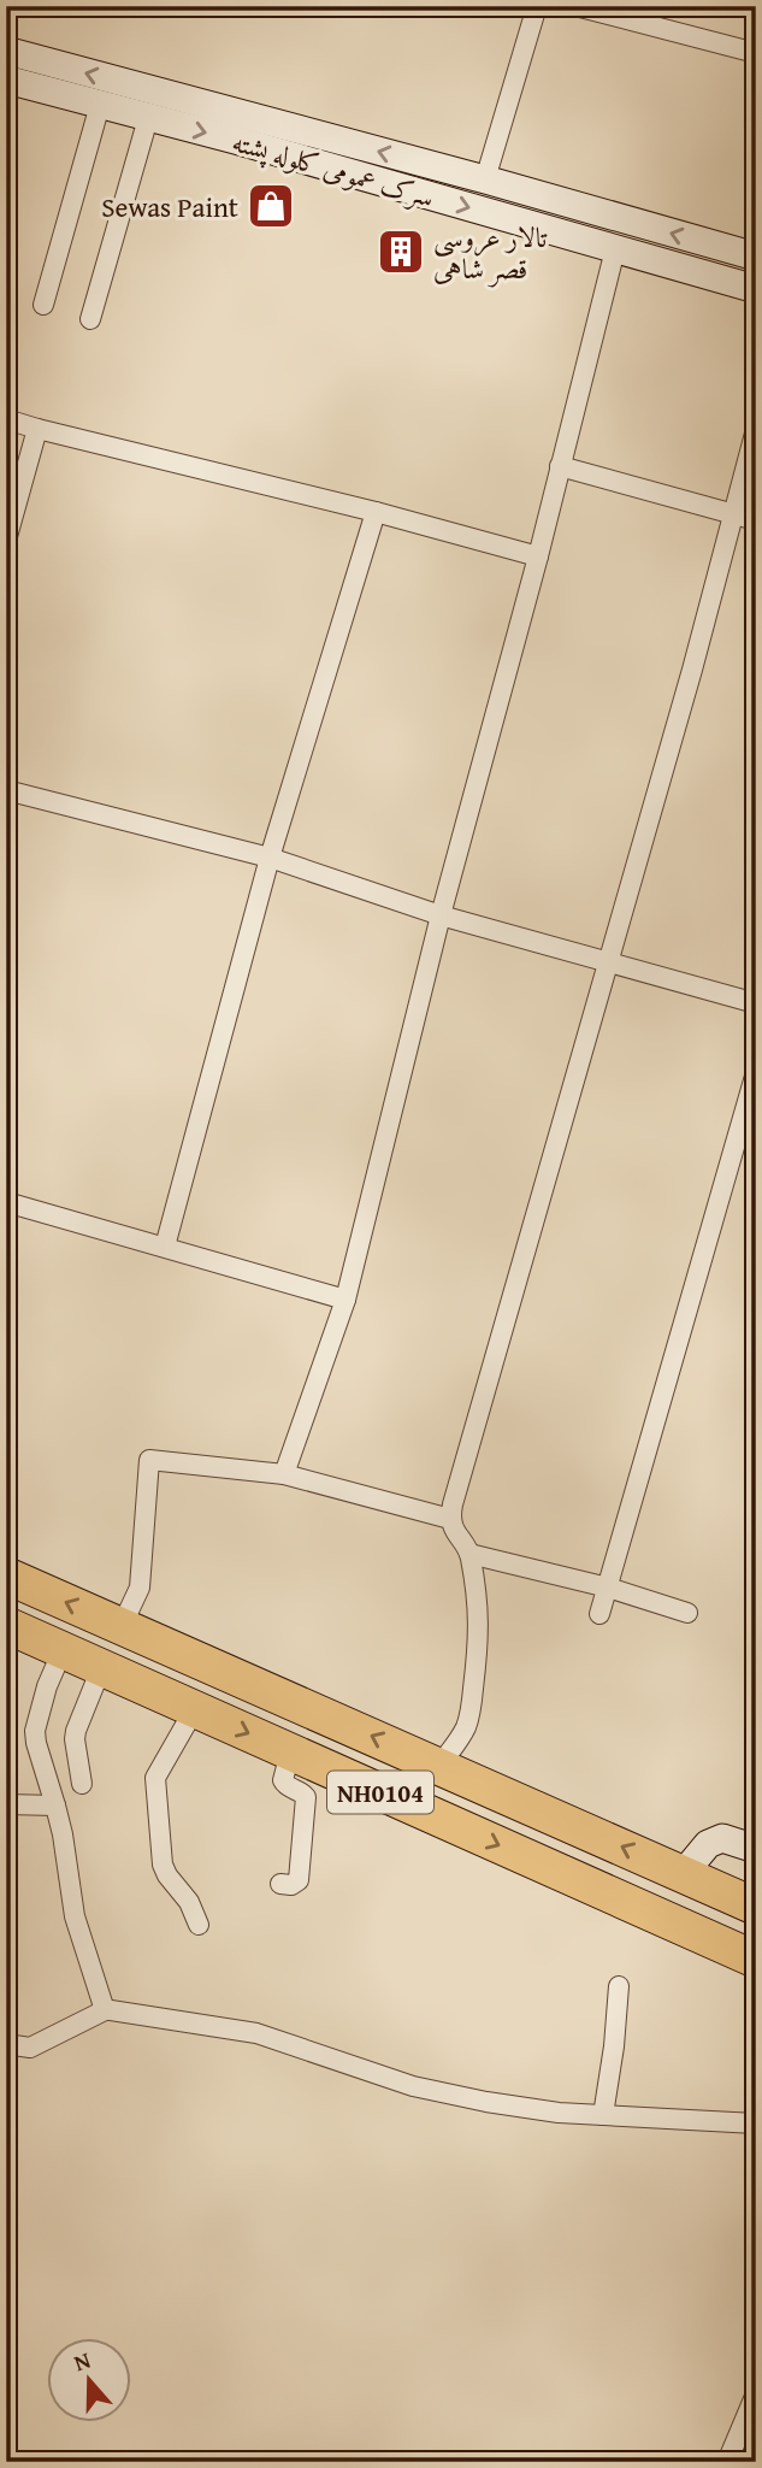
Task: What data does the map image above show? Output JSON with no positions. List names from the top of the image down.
{
  "streets": {
    "highway": ["NH0104"],
    "main road": ["سرک عمومی کلوله پشته"]
  },
  "places": {
    "shop": ["Sewas Paint"],
    "building": ["تالار عروسی قصر شاهی"]
  },
  "north": "top"
}
